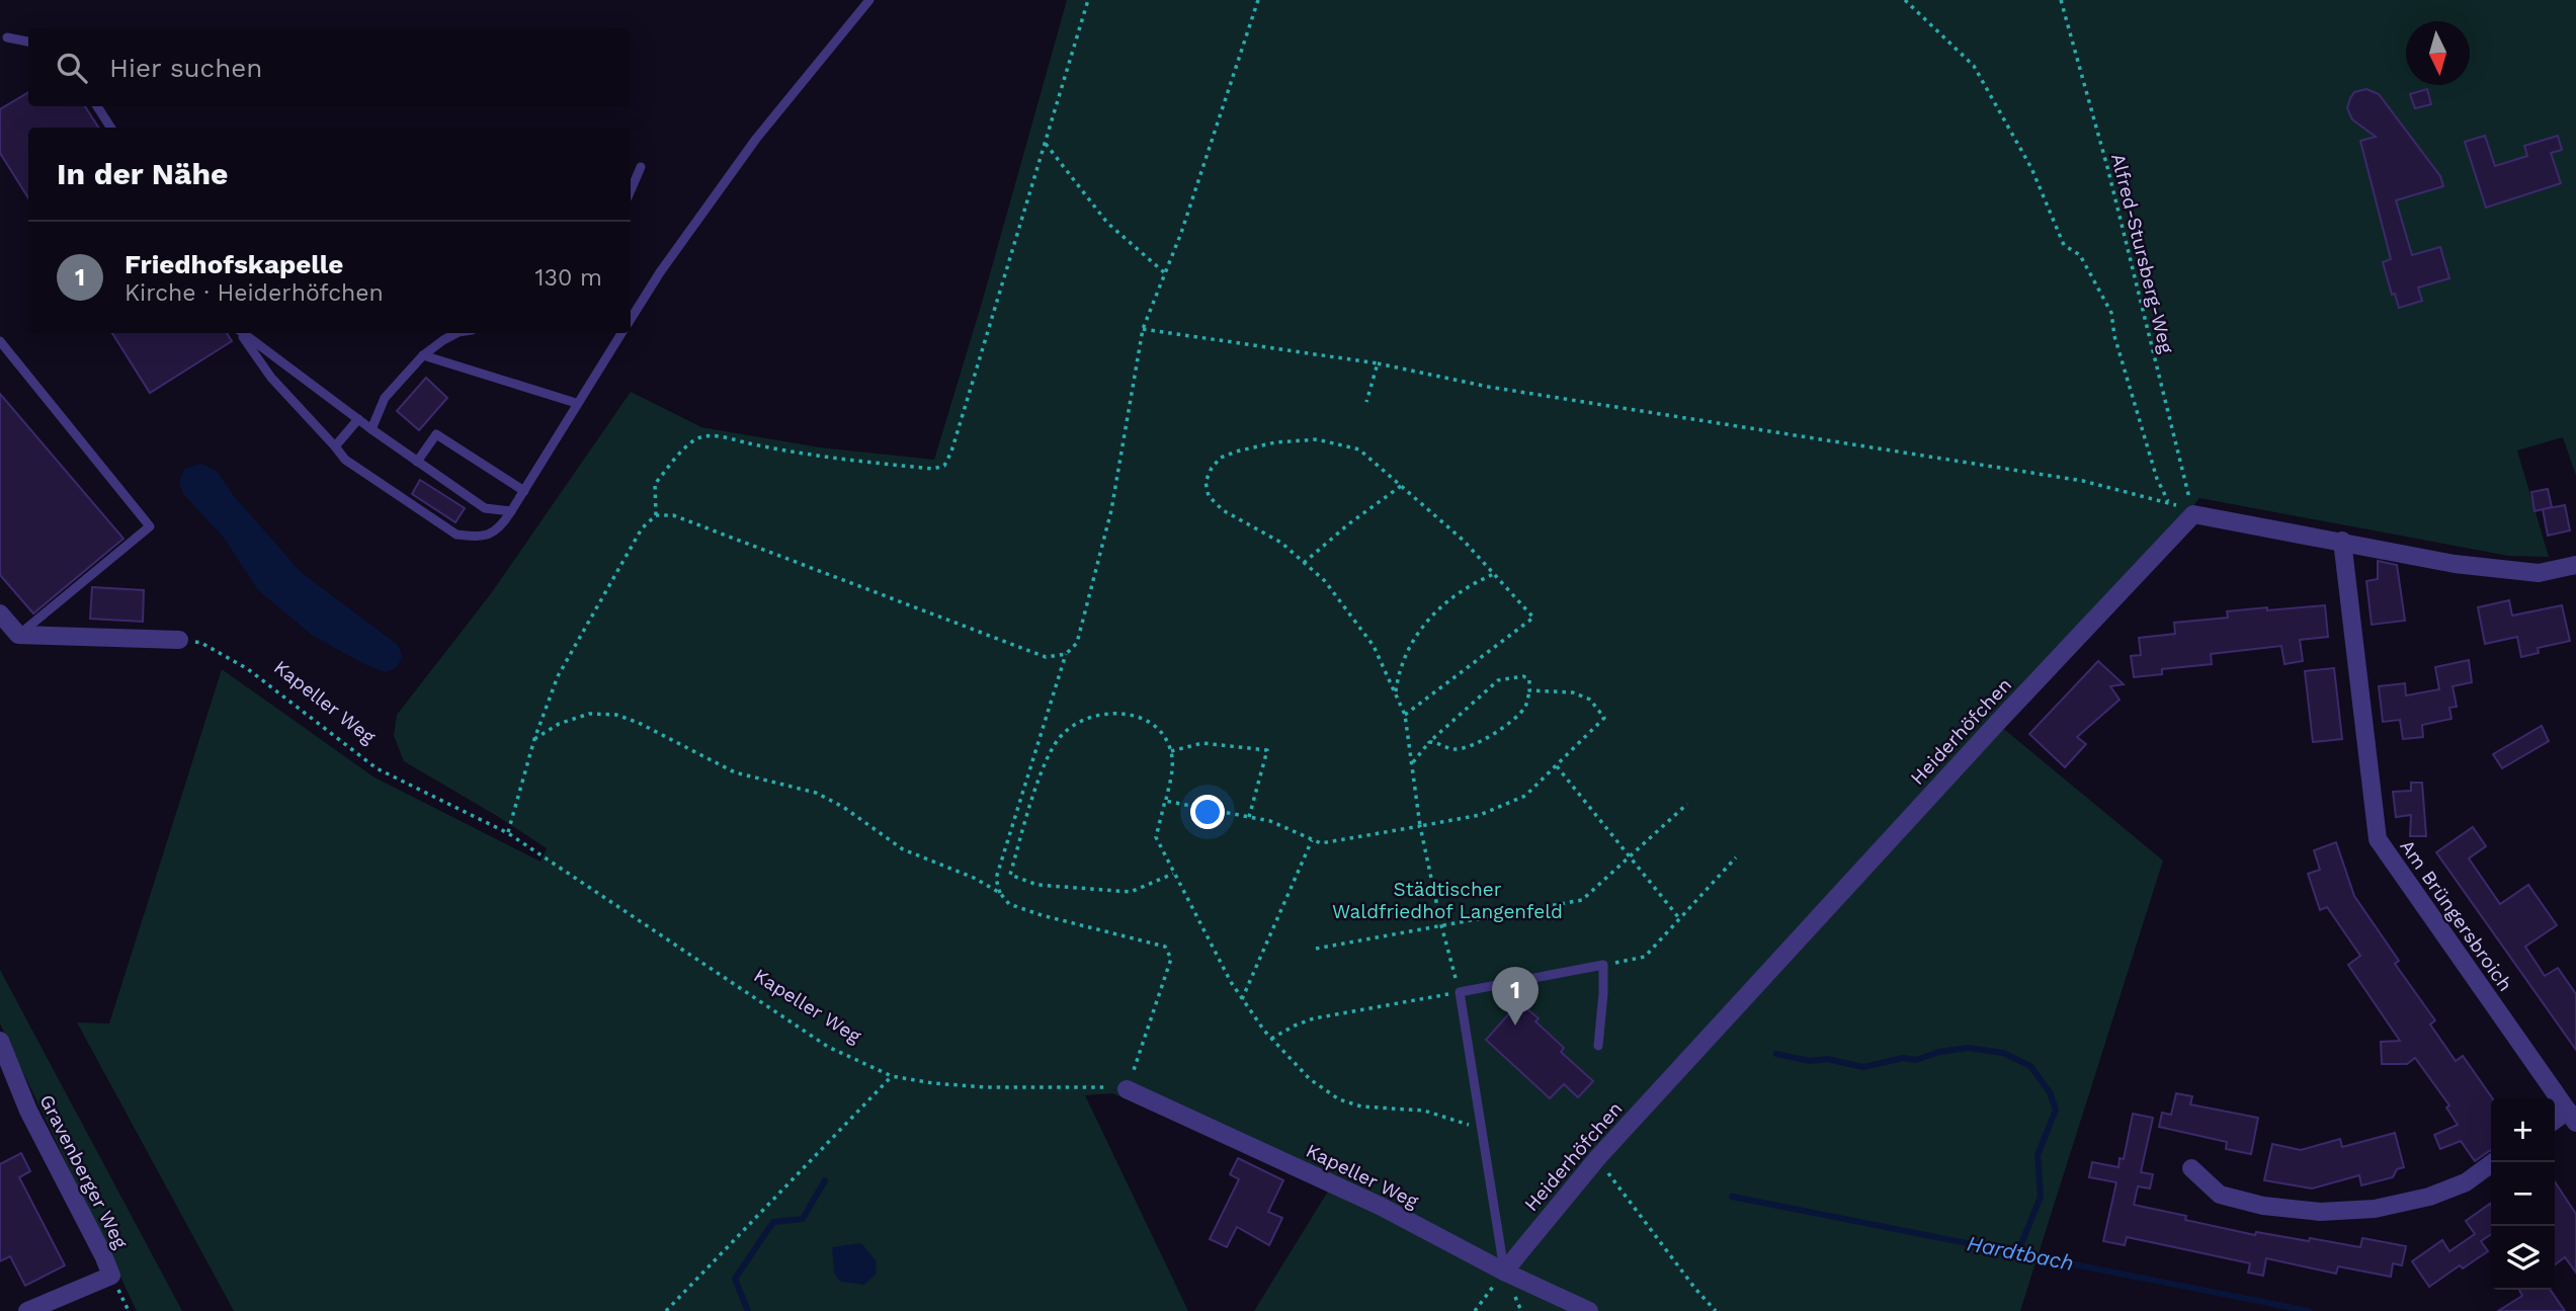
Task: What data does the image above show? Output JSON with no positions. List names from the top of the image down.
{
  "streets": {
    "street": [
      "Kapeller Weg",
      "Heiderhöfchen",
      "Am Brüngersbroich",
      "Gravenberger Weg"
    ],
    "path": ["Alfred-Stursberg-Weg"]
  },
  "crossings": [
    ["Alfred-Stursberg-Weg", "Heiderhöfchen"],
    ["Kapeller Weg", "Heiderhöfchen"]
  ],
  "water": ["Hardtbach"],
  "parks": ["Städtischer Waldfriedhof Langenfeld"],
  "north": "bottom",
  "page": {
    "search": "Hier suchen",
    "heading": "In der Nähe",
    "list": [
      {
        "mark": "1",
        "name": "Friedhofskapelle",
        "note": "Kirche · Heiderhöfchen",
        "value": "130 m"
      }
    ],
    "pins": "1",
    "map_buttons": ["+", "−"]
  }
}
